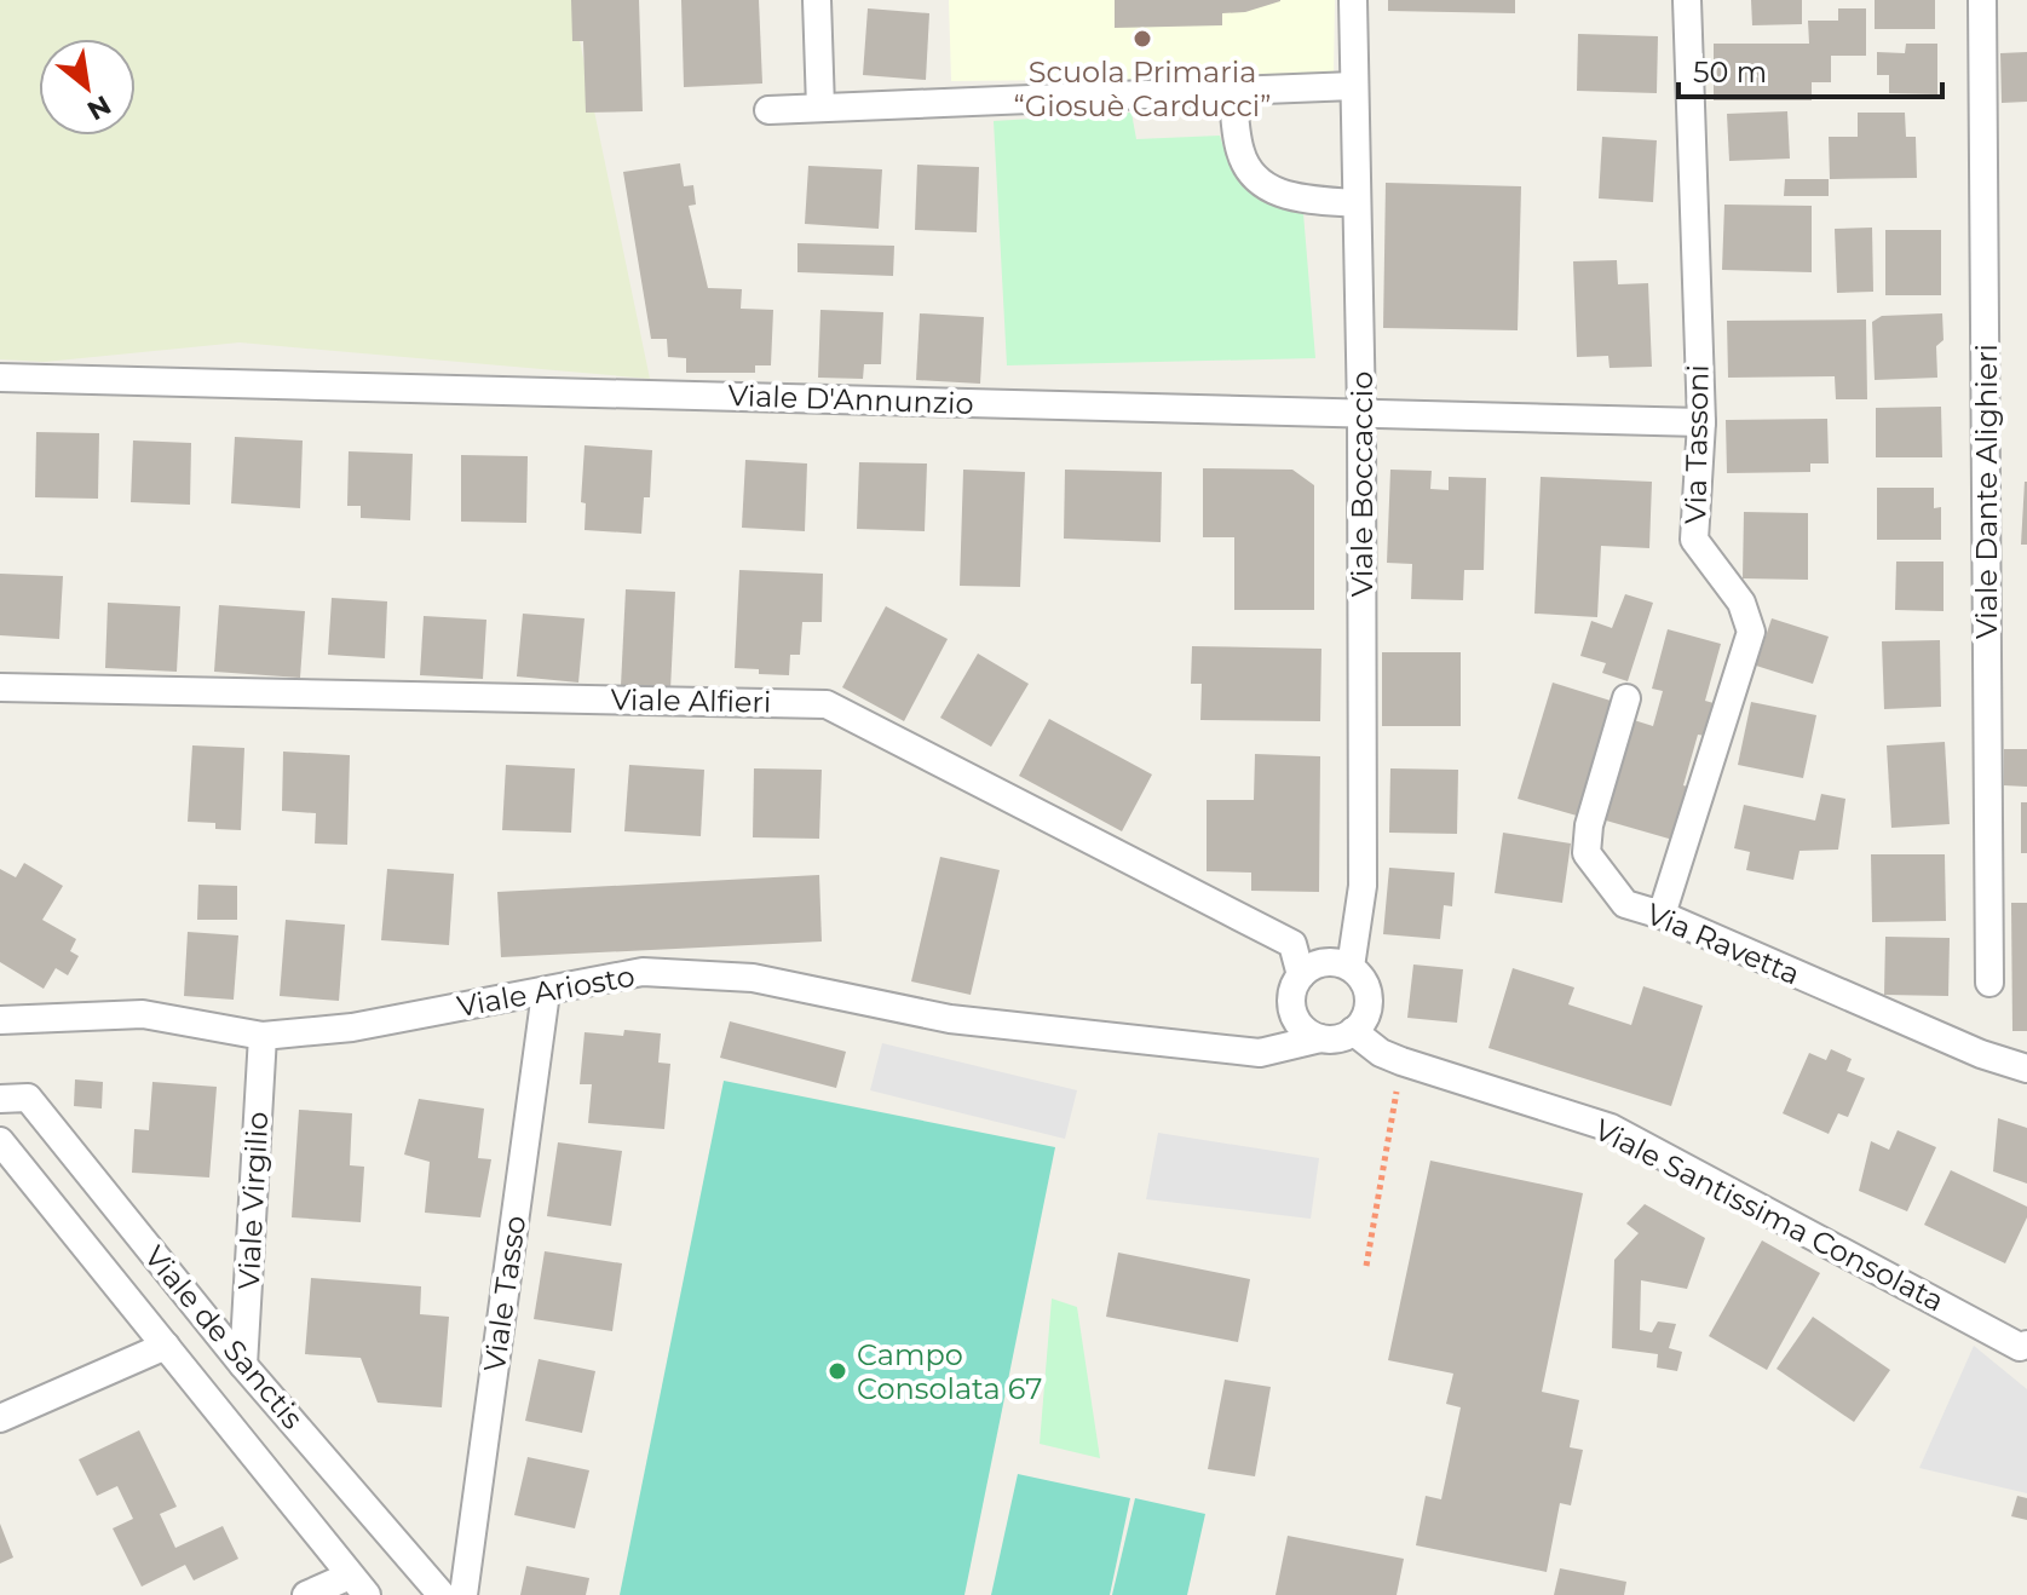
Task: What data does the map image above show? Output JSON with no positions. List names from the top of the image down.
{
  "streets": {
    "street": [
      "Viale D'Annunzio",
      "Via Tassoni",
      "Viale Boccaccio",
      "Viale Dante Alighieri",
      "Viale Alfieri",
      "Via Ravetta",
      "Viale Ariosto",
      "Viale Virgilio",
      "Viale Santissima Consolata",
      "Viale Tasso",
      "Viale de Sanctis"
    ]
  },
  "crossings": [
    ["Viale D'Annunzio", "Via Tassoni"],
    ["Viale D'Annunzio", "Viale Boccaccio"],
    ["Via Tassoni", "Via Ravetta"],
    ["Viale Boccaccio", "Viale Alfieri"],
    ["Viale Boccaccio", "Viale Ariosto"],
    ["Viale Boccaccio", "Viale Santissima Consolata"],
    ["Viale Alfieri", "Viale Ariosto"],
    ["Viale Alfieri", "Viale Santissima Consolata"],
    ["Viale Ariosto", "Viale Virgilio"],
    ["Viale Ariosto", "Viale Santissima Consolata"],
    ["Viale Ariosto", "Viale Tasso"],
    ["Viale Virgilio", "Viale de Sanctis"]
  ],
  "places": ["Scuola Primaria “Giosuè Carducci”", "Campo Consolata 67"],
  "scale_bar": "50 m",
  "north": "bottom right"
}
